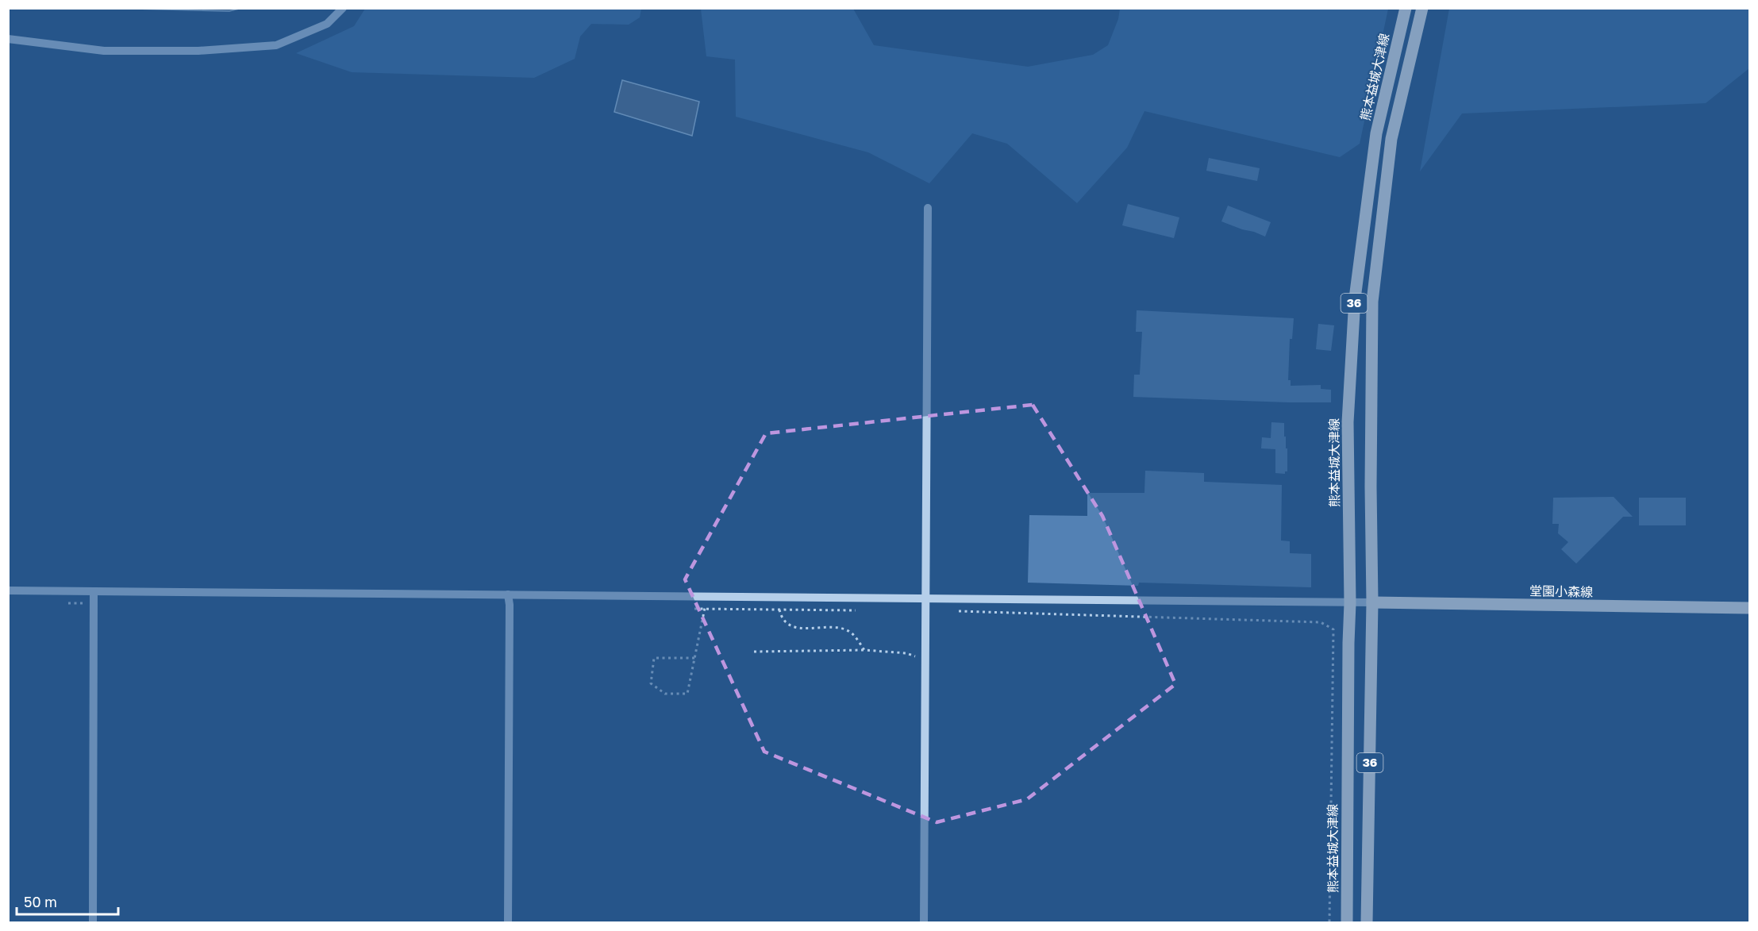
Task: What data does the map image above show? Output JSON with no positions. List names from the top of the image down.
{
  "streets": {
    "main road": ["熊本益城大津線", "36", "堂園小森線"]
  },
  "crossings": [
    ["36", "堂園小森線"]
  ],
  "scale_bar": "50 m"
}
